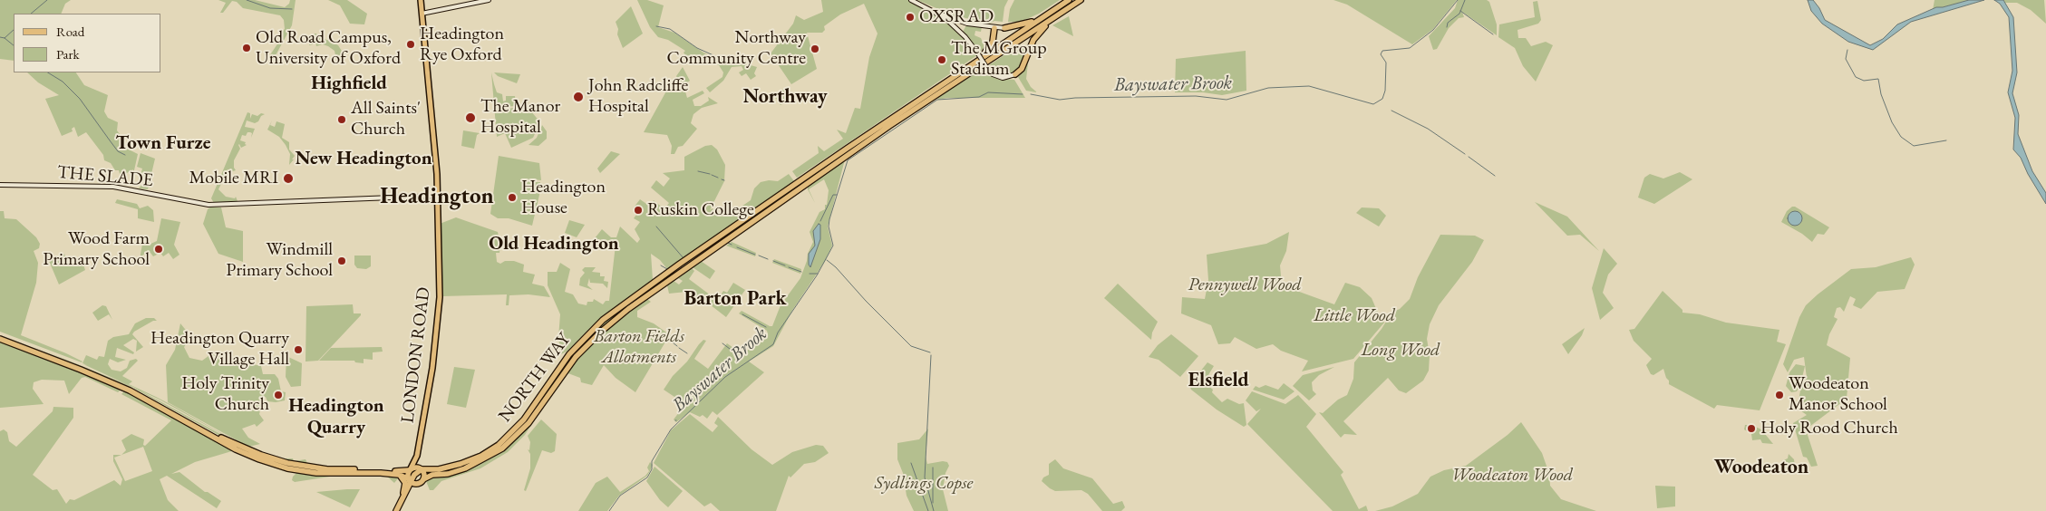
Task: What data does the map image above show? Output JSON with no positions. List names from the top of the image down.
{
  "streets": {
    "highway": ["NORTH WAY"],
    "main road": ["THE SLADE", "LONDON ROAD"]
  },
  "crossings": [
    ["THE SLADE", "LONDON ROAD"],
    ["LONDON ROAD", "NORTH WAY"]
  ],
  "districts": [
    "Highfield",
    "Northway",
    "Town Furze",
    "New Headington",
    "Headington",
    "Old Headington",
    "Barton Park",
    "Elsfield",
    "Headington Quarry",
    "Woodeaton"
  ],
  "water": ["Bayswater Brook"],
  "parks": [
    "Pennywell Wood",
    "Little Wood",
    "Barton Fields Allotments",
    "Long Wood",
    "Woodeaton Wood",
    "Sydlings Copse"
  ],
  "places": [
    "OXSRAD",
    "Headington Rye Oxford",
    "Old Road Campus, University of Oxford",
    "Northway Community Centre",
    "The MGroup Stadium",
    "John Radcliffe Hospital",
    "The Manor Hospital",
    "All Saints' Church",
    "Mobile MRI",
    "Headington House",
    "Ruskin College",
    "Wood Farm Primary School",
    "Windmill Primary School",
    "Headington Quarry Village Hall",
    "Holy Trinity Church",
    "Woodeaton Manor School",
    "Holy Rood Church"
  ],
  "legend": ["Road", "Park"]
}
